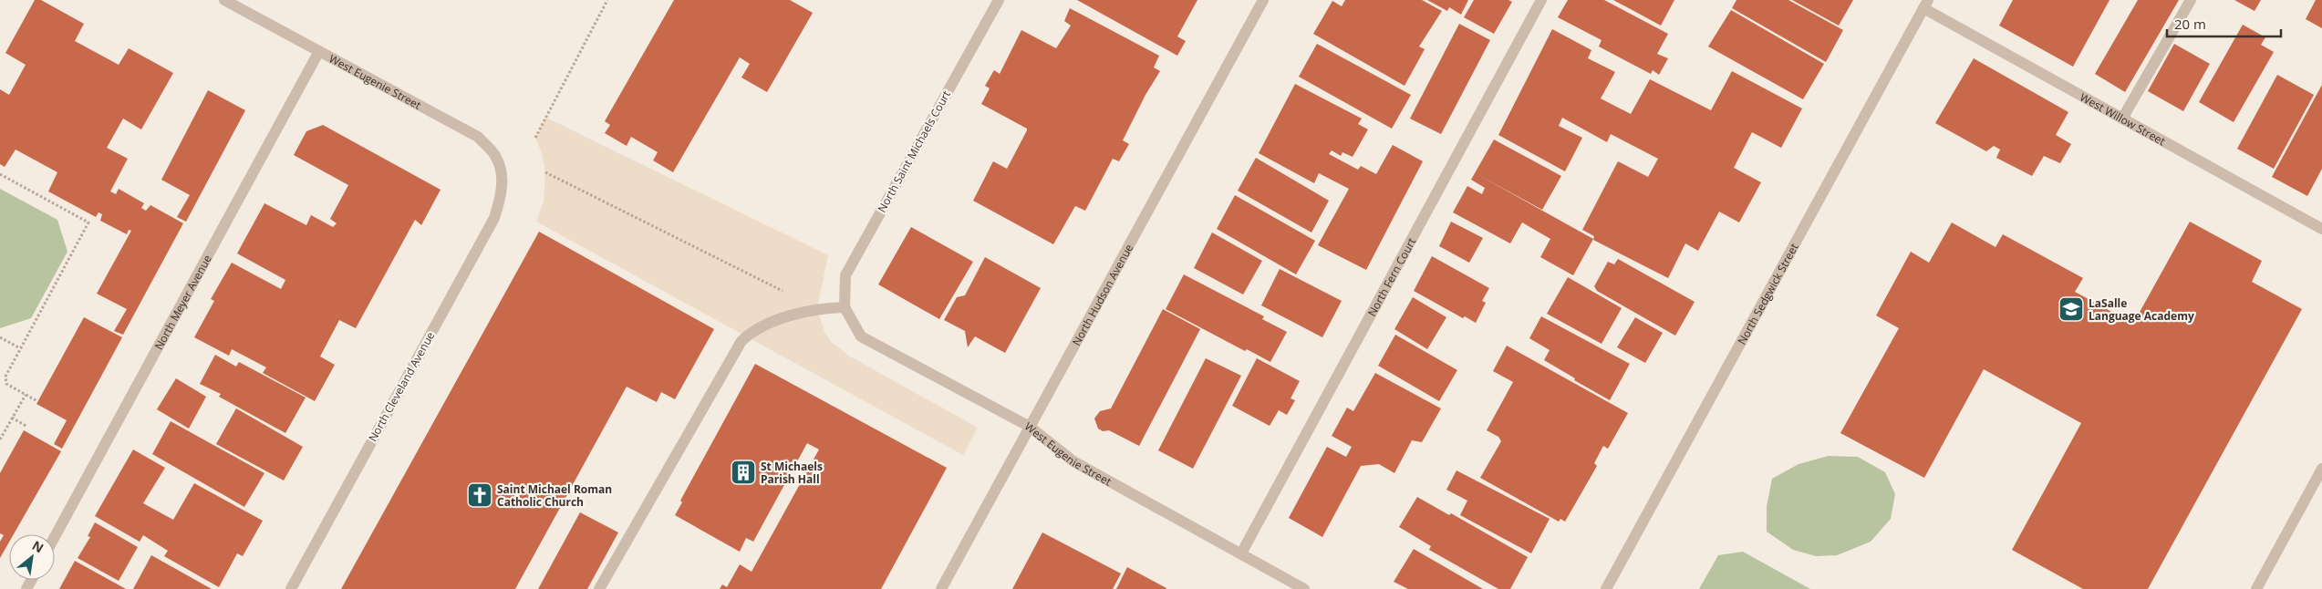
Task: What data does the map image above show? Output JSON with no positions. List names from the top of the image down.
{
  "streets": {
    "street": [
      "West Eugenie Street",
      "West Willow Street",
      "North Saint Michaels Court",
      "North Fern Court",
      "North Hudson Avenue",
      "North Sedgwick Street",
      "North Meyer Avenue",
      "North Cleveland Avenue"
    ]
  },
  "crossings": [
    ["West Eugenie Street", "North Saint Michaels Court"],
    ["West Eugenie Street", "North Fern Court"],
    ["West Eugenie Street", "North Hudson Avenue"],
    ["West Eugenie Street", "North Meyer Avenue"],
    ["West Eugenie Street", "North Cleveland Avenue"],
    ["West Willow Street", "North Sedgwick Street"]
  ],
  "places": {
    "school or university": ["LaSalle Language Academy"],
    "building": ["St Michaels Parish Hall"],
    "church": ["Saint Michael Roman Catholic Church"]
  },
  "scale_bar": "20 m",
  "north": "top right"
}
